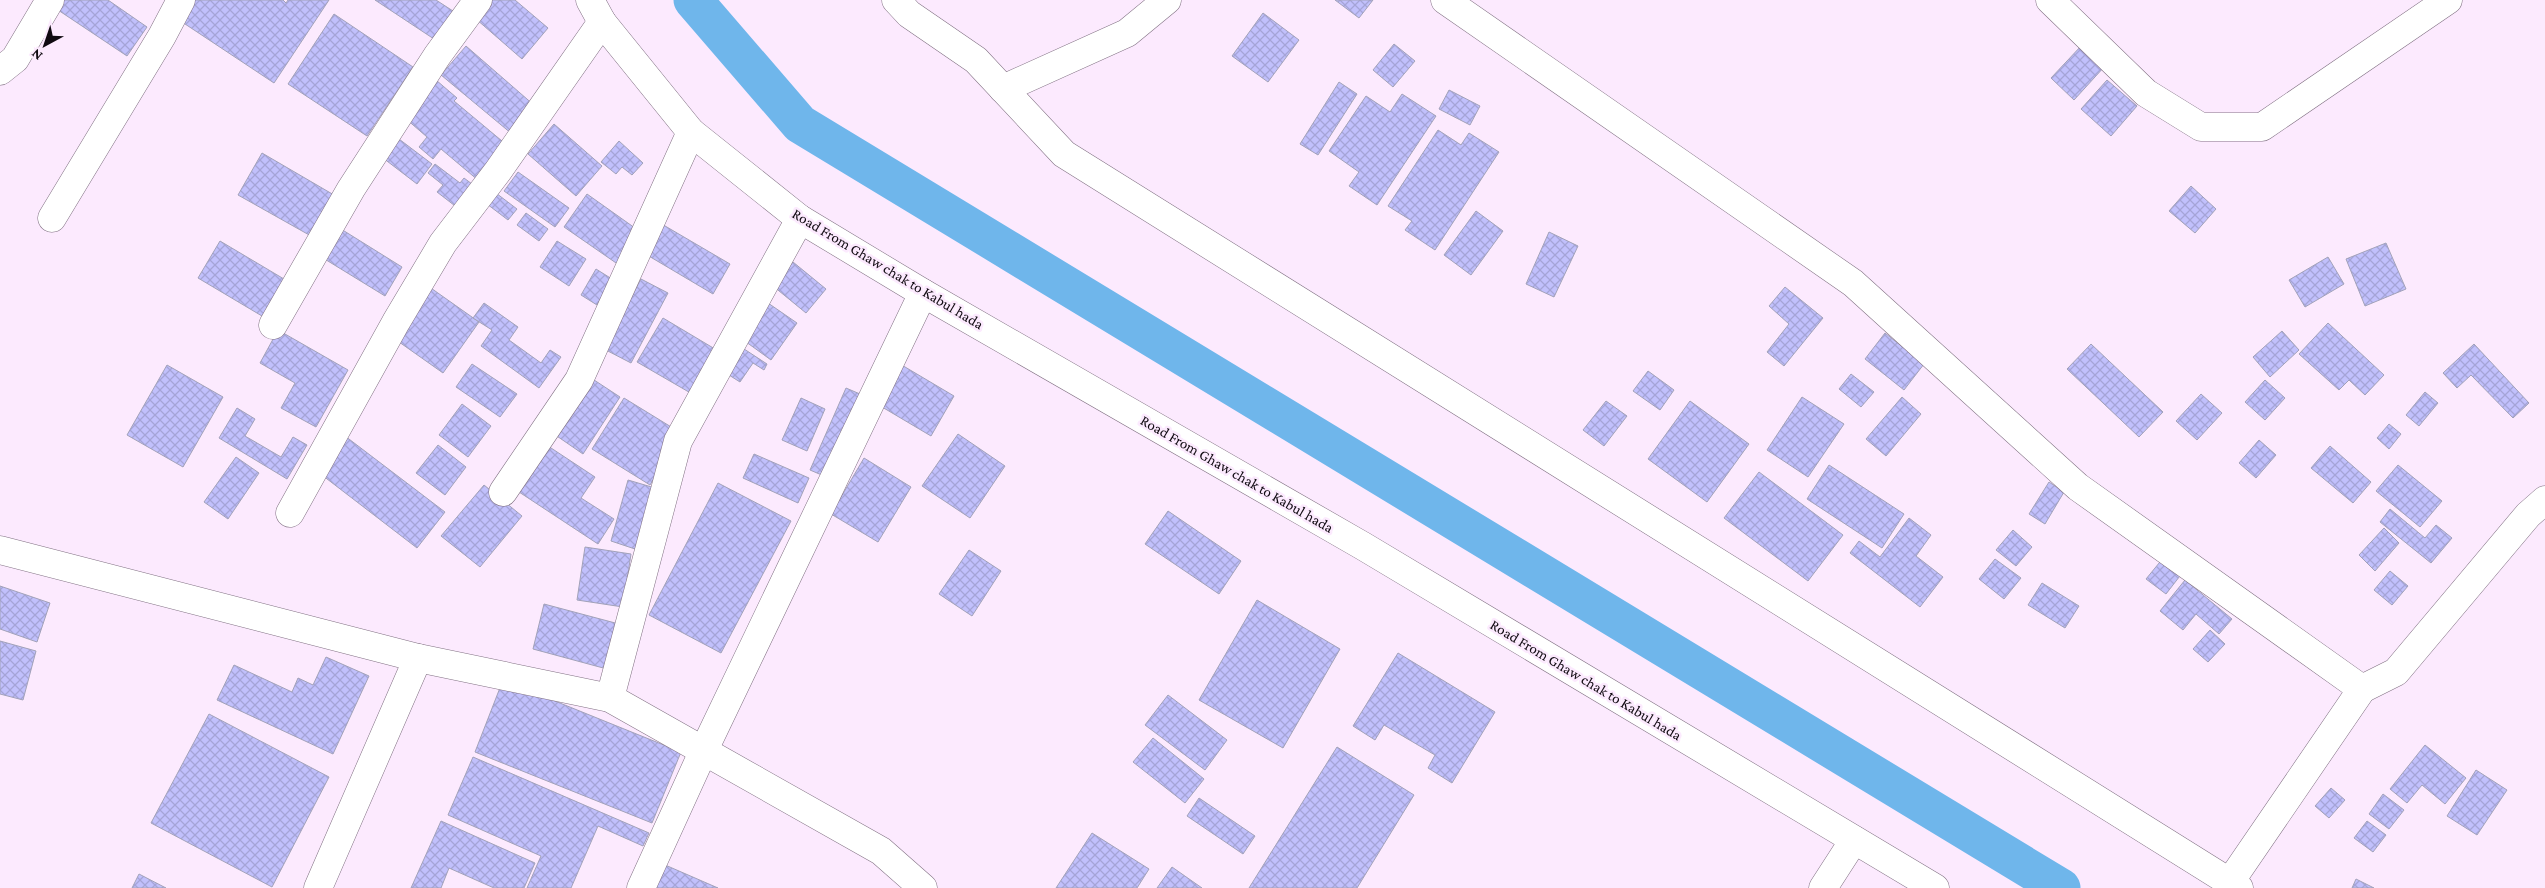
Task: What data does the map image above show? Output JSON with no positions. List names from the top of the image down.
{
  "streets": {
    "street": ["Road From Ghaw chak to Kabul hada"]
  },
  "north": "bottom left"
}
